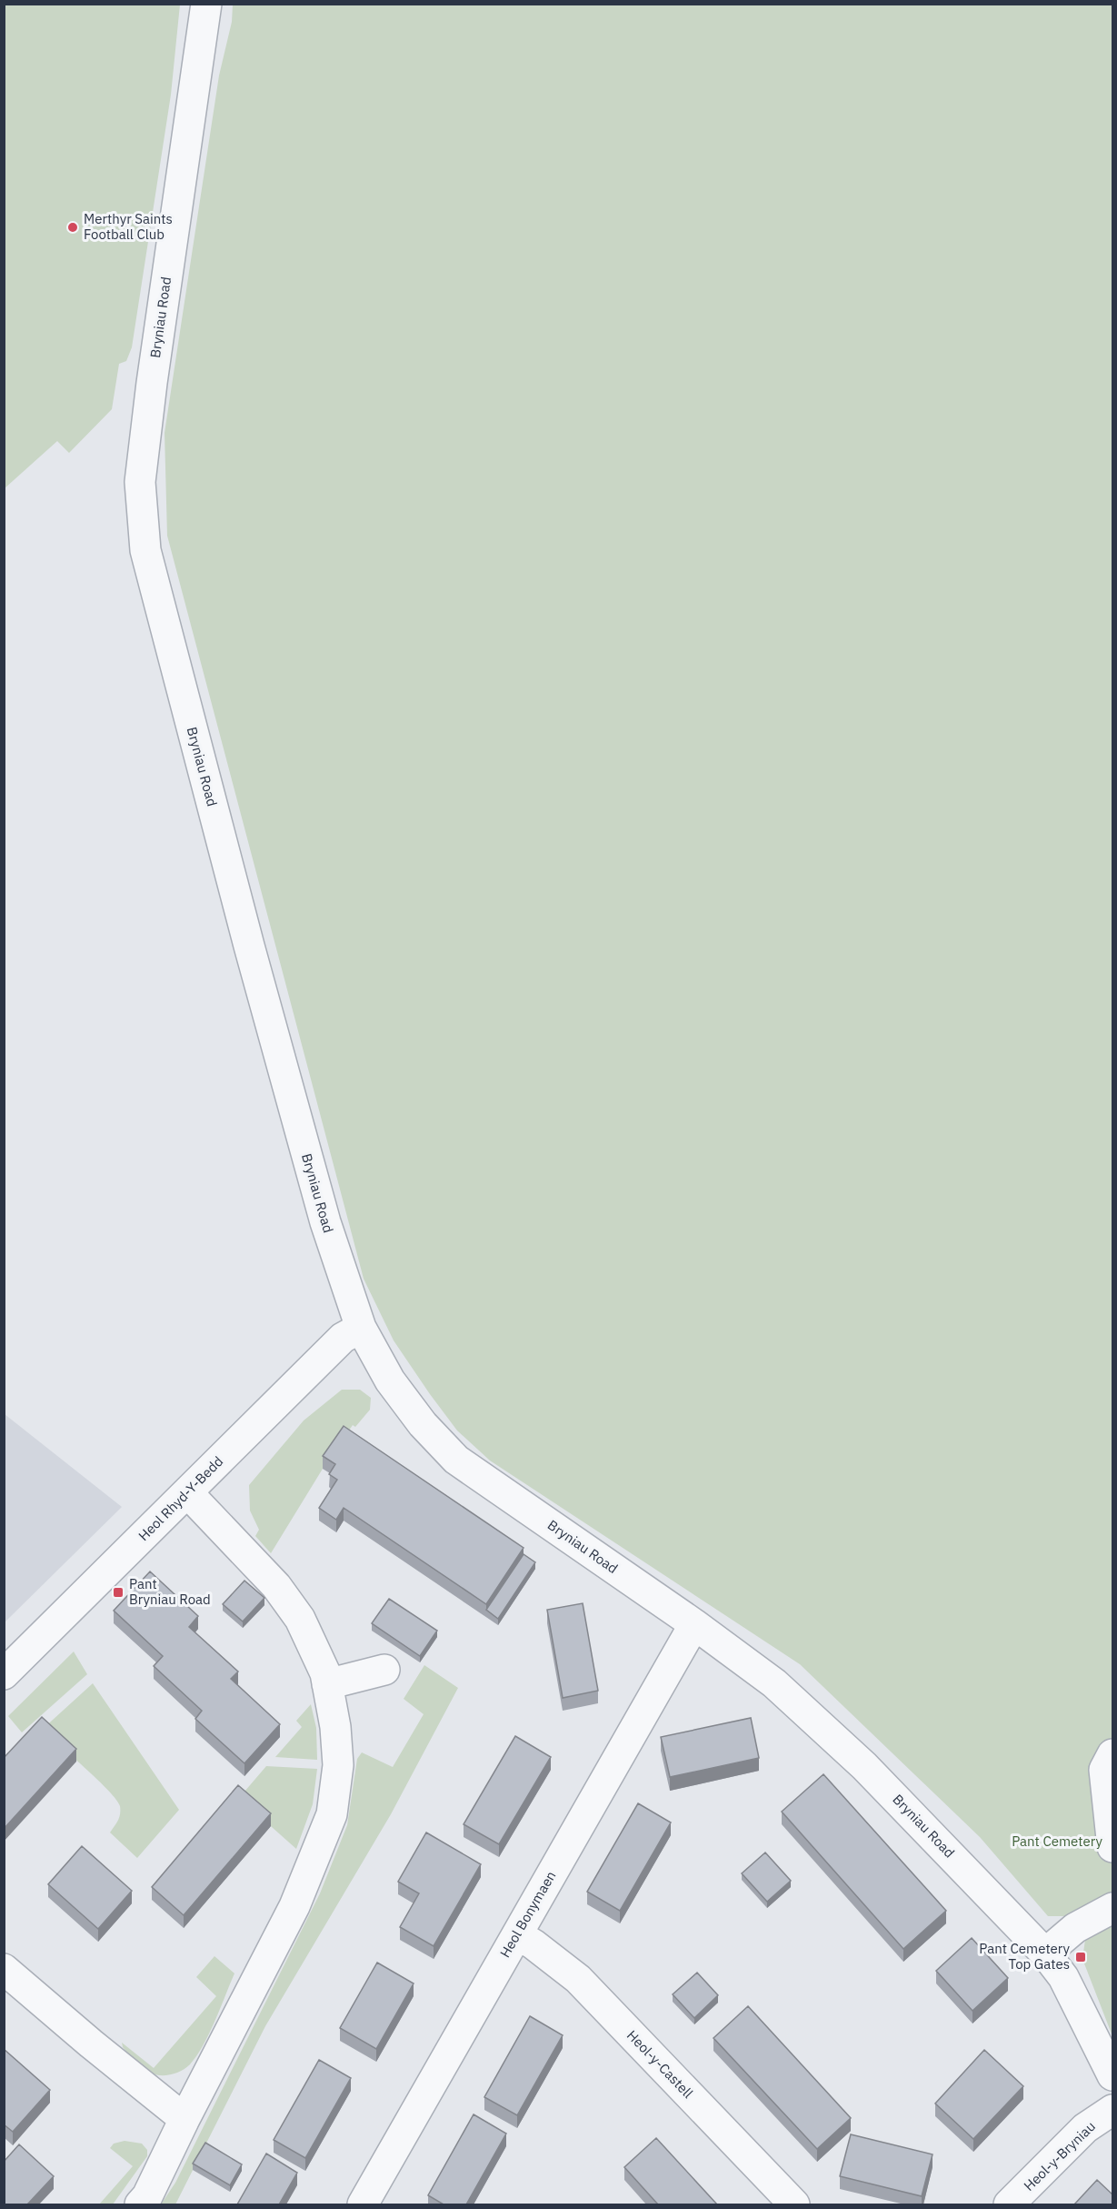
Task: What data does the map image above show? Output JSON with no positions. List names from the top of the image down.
{
  "streets": {
    "street": [
      "Bryniau Road",
      "Heol Rhyd-Y-Bedd",
      "Heol Bonymaen",
      "Heol-y-Castell",
      "Heol-y-Bryniau"
    ]
  },
  "crossings": [
    ["Bryniau Road", "Heol Rhyd-Y-Bedd"],
    ["Bryniau Road", "Heol Bonymaen"],
    ["Heol Bonymaen", "Heol-y-Castell"]
  ],
  "parks": ["Pant Cemetery"],
  "places": {
    "other": ["Merthyr Saints Football Club"],
    "transit": ["Pant Bryniau Road", "Pant Cemetery Top Gates"]
  }
}
